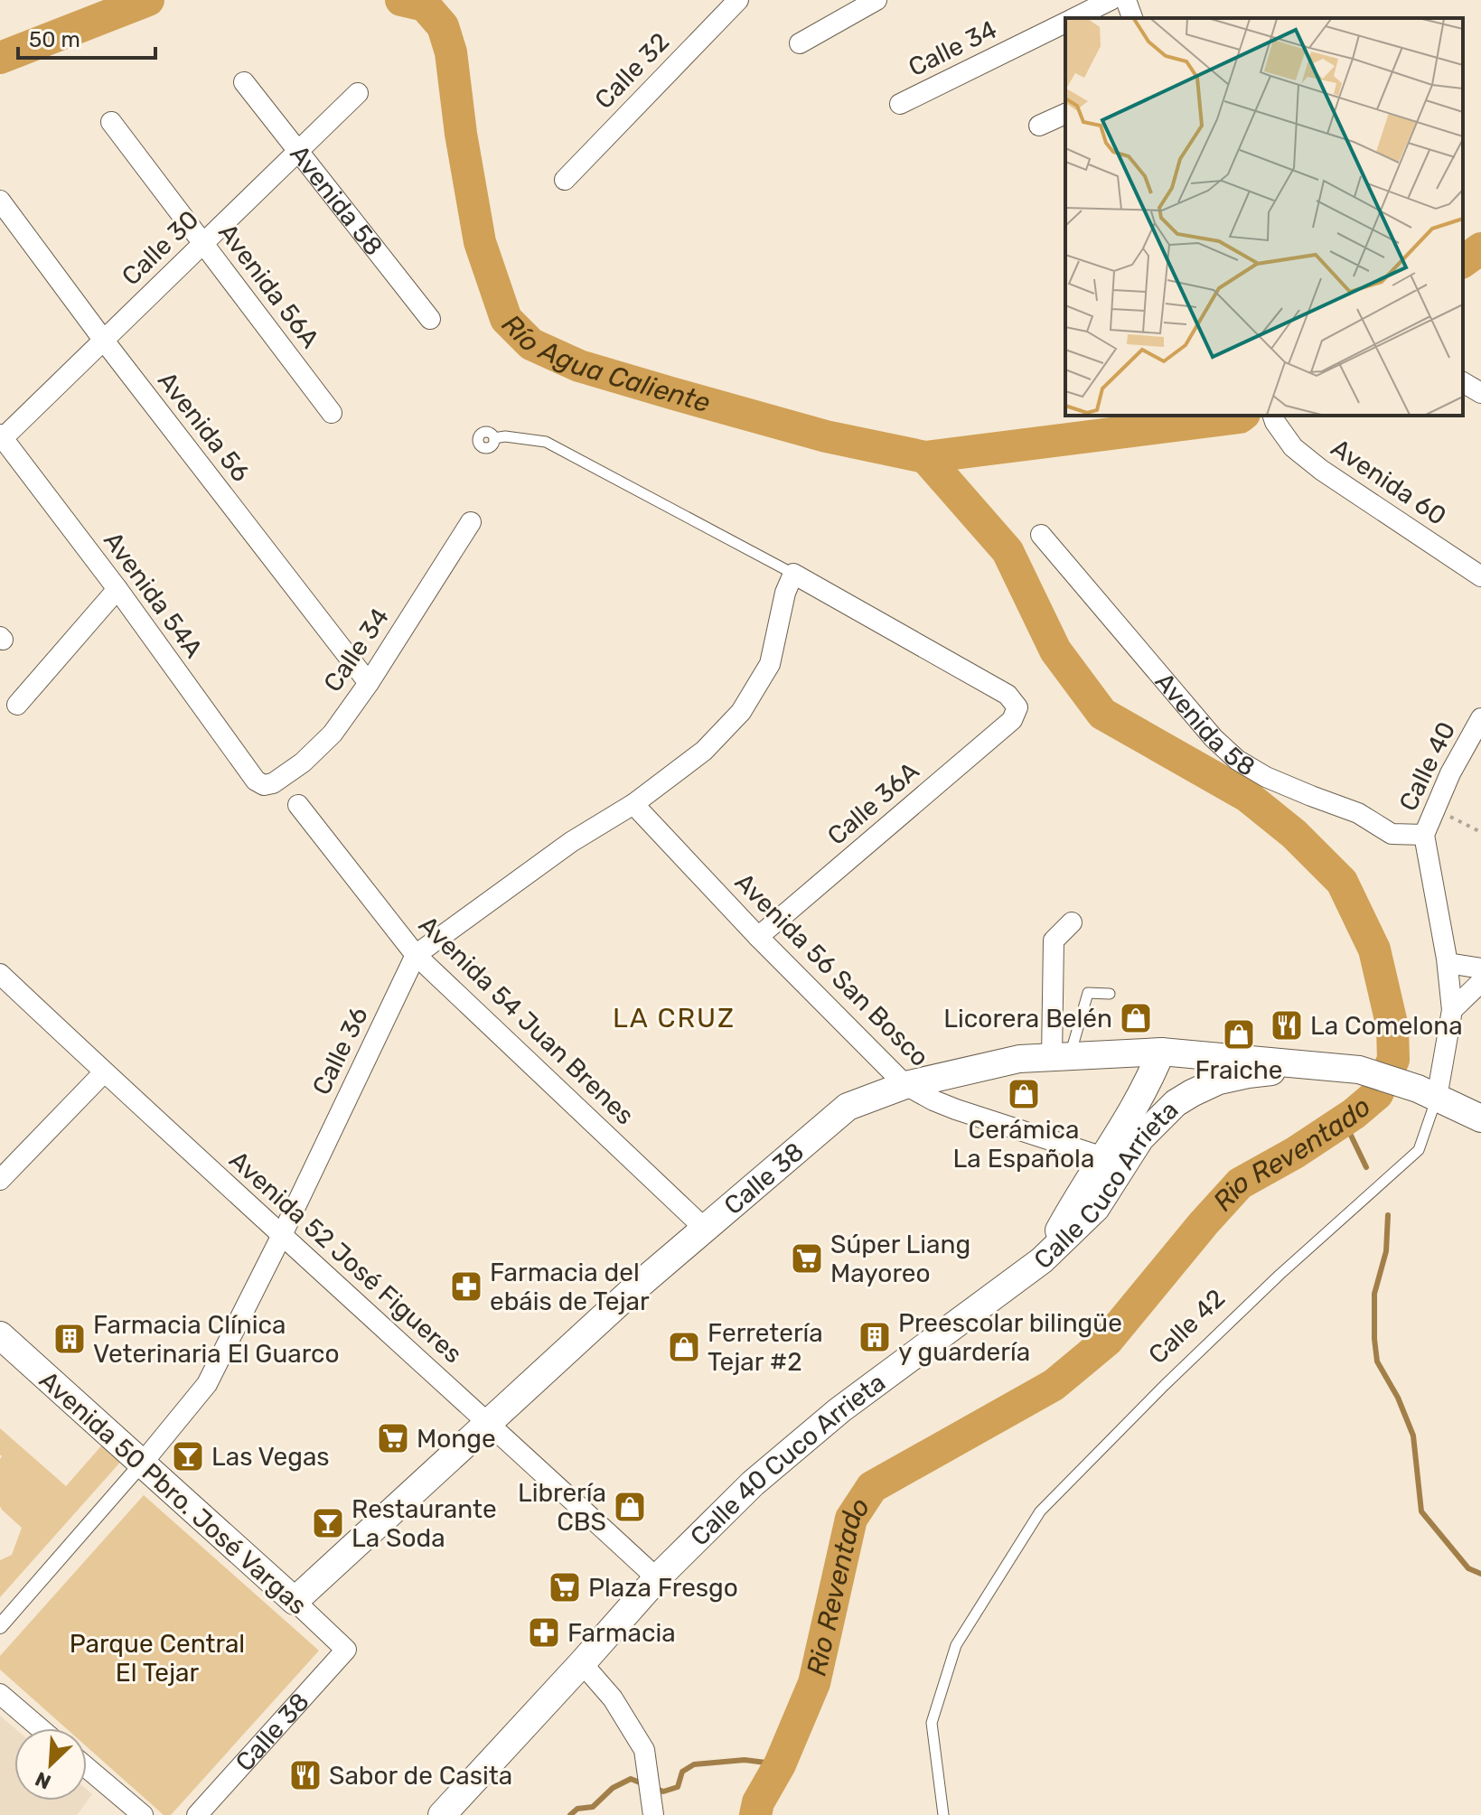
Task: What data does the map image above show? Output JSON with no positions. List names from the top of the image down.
{
  "streets": {
    "main road": [
      "Calle Cuco Arrieta",
      "Calle 38",
      "Calle 40 Cuco Arrieta",
      "Avenida 50 Pbro. José Vargas"
    ],
    "street": [
      "Calle 34",
      "Calle 32",
      "Avenida 58",
      "Calle 30",
      "Avenida 56A",
      "Avenida 56",
      "Avenida 60",
      "Avenida 54A",
      "Calle 40",
      "Calle 36A",
      "Avenida 56 San Bosco",
      "Avenida 54 Juan Brenes",
      "Calle 36",
      "Avenida 52 José Figueres",
      "Calle 42"
    ]
  },
  "crossings": [
    ["Calle 34", "Avenida 56"],
    ["Calle 34", "Avenida 54A"],
    ["Avenida 58", "Calle 30"],
    ["Avenida 58", "Calle 40"],
    ["Calle 30", "Avenida 56A"],
    ["Calle 30", "Avenida 56"],
    ["Calle 30", "Avenida 54A"],
    ["Calle 40", "Calle 42"],
    ["Calle 36A", "Avenida 56 San Bosco"],
    ["Calle 36A", "Calle 36"],
    ["Avenida 56 San Bosco", "Calle 36"],
    ["Avenida 56 San Bosco", "Calle Cuco Arrieta"],
    ["Avenida 56 San Bosco", "Calle 38"],
    ["Avenida 54 Juan Brenes", "Calle 36"],
    ["Avenida 54 Juan Brenes", "Calle 38"],
    ["Calle 36", "Avenida 52 José Figueres"],
    ["Calle 36", "Avenida 50 Pbro. José Vargas"],
    ["Calle Cuco Arrieta", "Calle 38"],
    ["Calle Cuco Arrieta", "Calle 40 Cuco Arrieta"],
    ["Calle 38", "Avenida 52 José Figueres"],
    ["Calle 38", "Avenida 50 Pbro. José Vargas"],
    ["Avenida 52 José Figueres", "Calle 40 Cuco Arrieta"]
  ],
  "districts": ["LA CRUZ"],
  "water": ["Río Agua Caliente", "Rio Reventado"],
  "parks": ["Parque Central El Tejar"],
  "places": {
    "shop": [
      "Licorera Belén",
      "Fraiche",
      "Cerámica La Española",
      "Ferretería Tejar #2",
      "Librería CBS"
    ],
    "restaurant": ["La Comelona", "Sabor de Casita"],
    "supermarket": ["Súper Liang Mayoreo", "Monge", "Plaza Fresgo"],
    "pharmacy": ["Farmacia del ebáis de Tejar", "Farmacia"],
    "building": ["Preescolar bilingüe y guardería", "Farmacia Clínica Veterinaria El Guarco"],
    "bar": ["Las Vegas", "Restaurante La Soda"]
  },
  "scale_bar": "50 m",
  "north": "bottom left"
}
